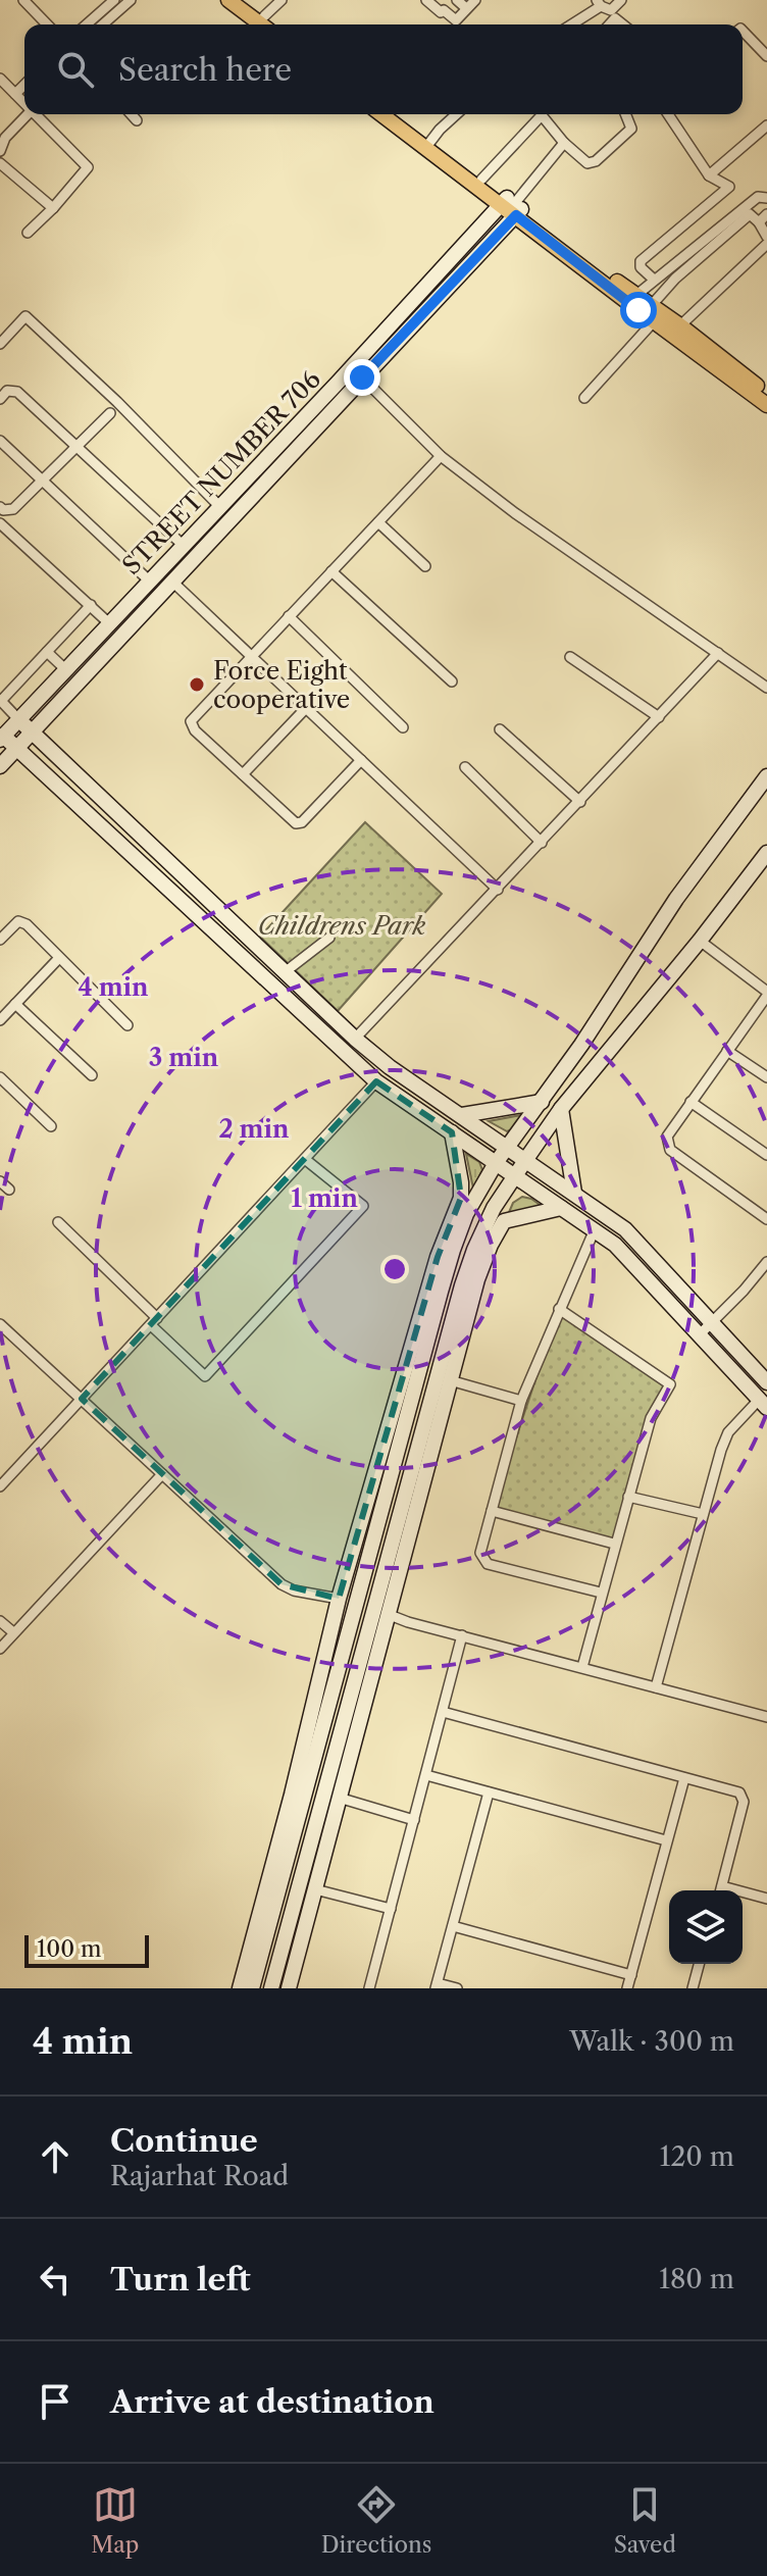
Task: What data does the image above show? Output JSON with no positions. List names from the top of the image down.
{
  "streets": {
    "street": ["STREET NUMBER 706"]
  },
  "parks": ["Childrens Park"],
  "places": ["Force Eight cooperative"],
  "scale_bar": "100 m",
  "page": {
    "search": "Search here",
    "scale": "100 m",
    "heading": ["4 min", "Walk · 300 m"],
    "list": [
      ["Continue", "Rajarhat Road", "120 m"],
      ["Turn left", "180 m"],
      "Arrive at destination"
    ],
    "nav": ["Map", "Directions", "Saved"]
  },
  "rings": [
    "4 min",
    "3 min",
    "2 min",
    "1 min"
  ]
}
